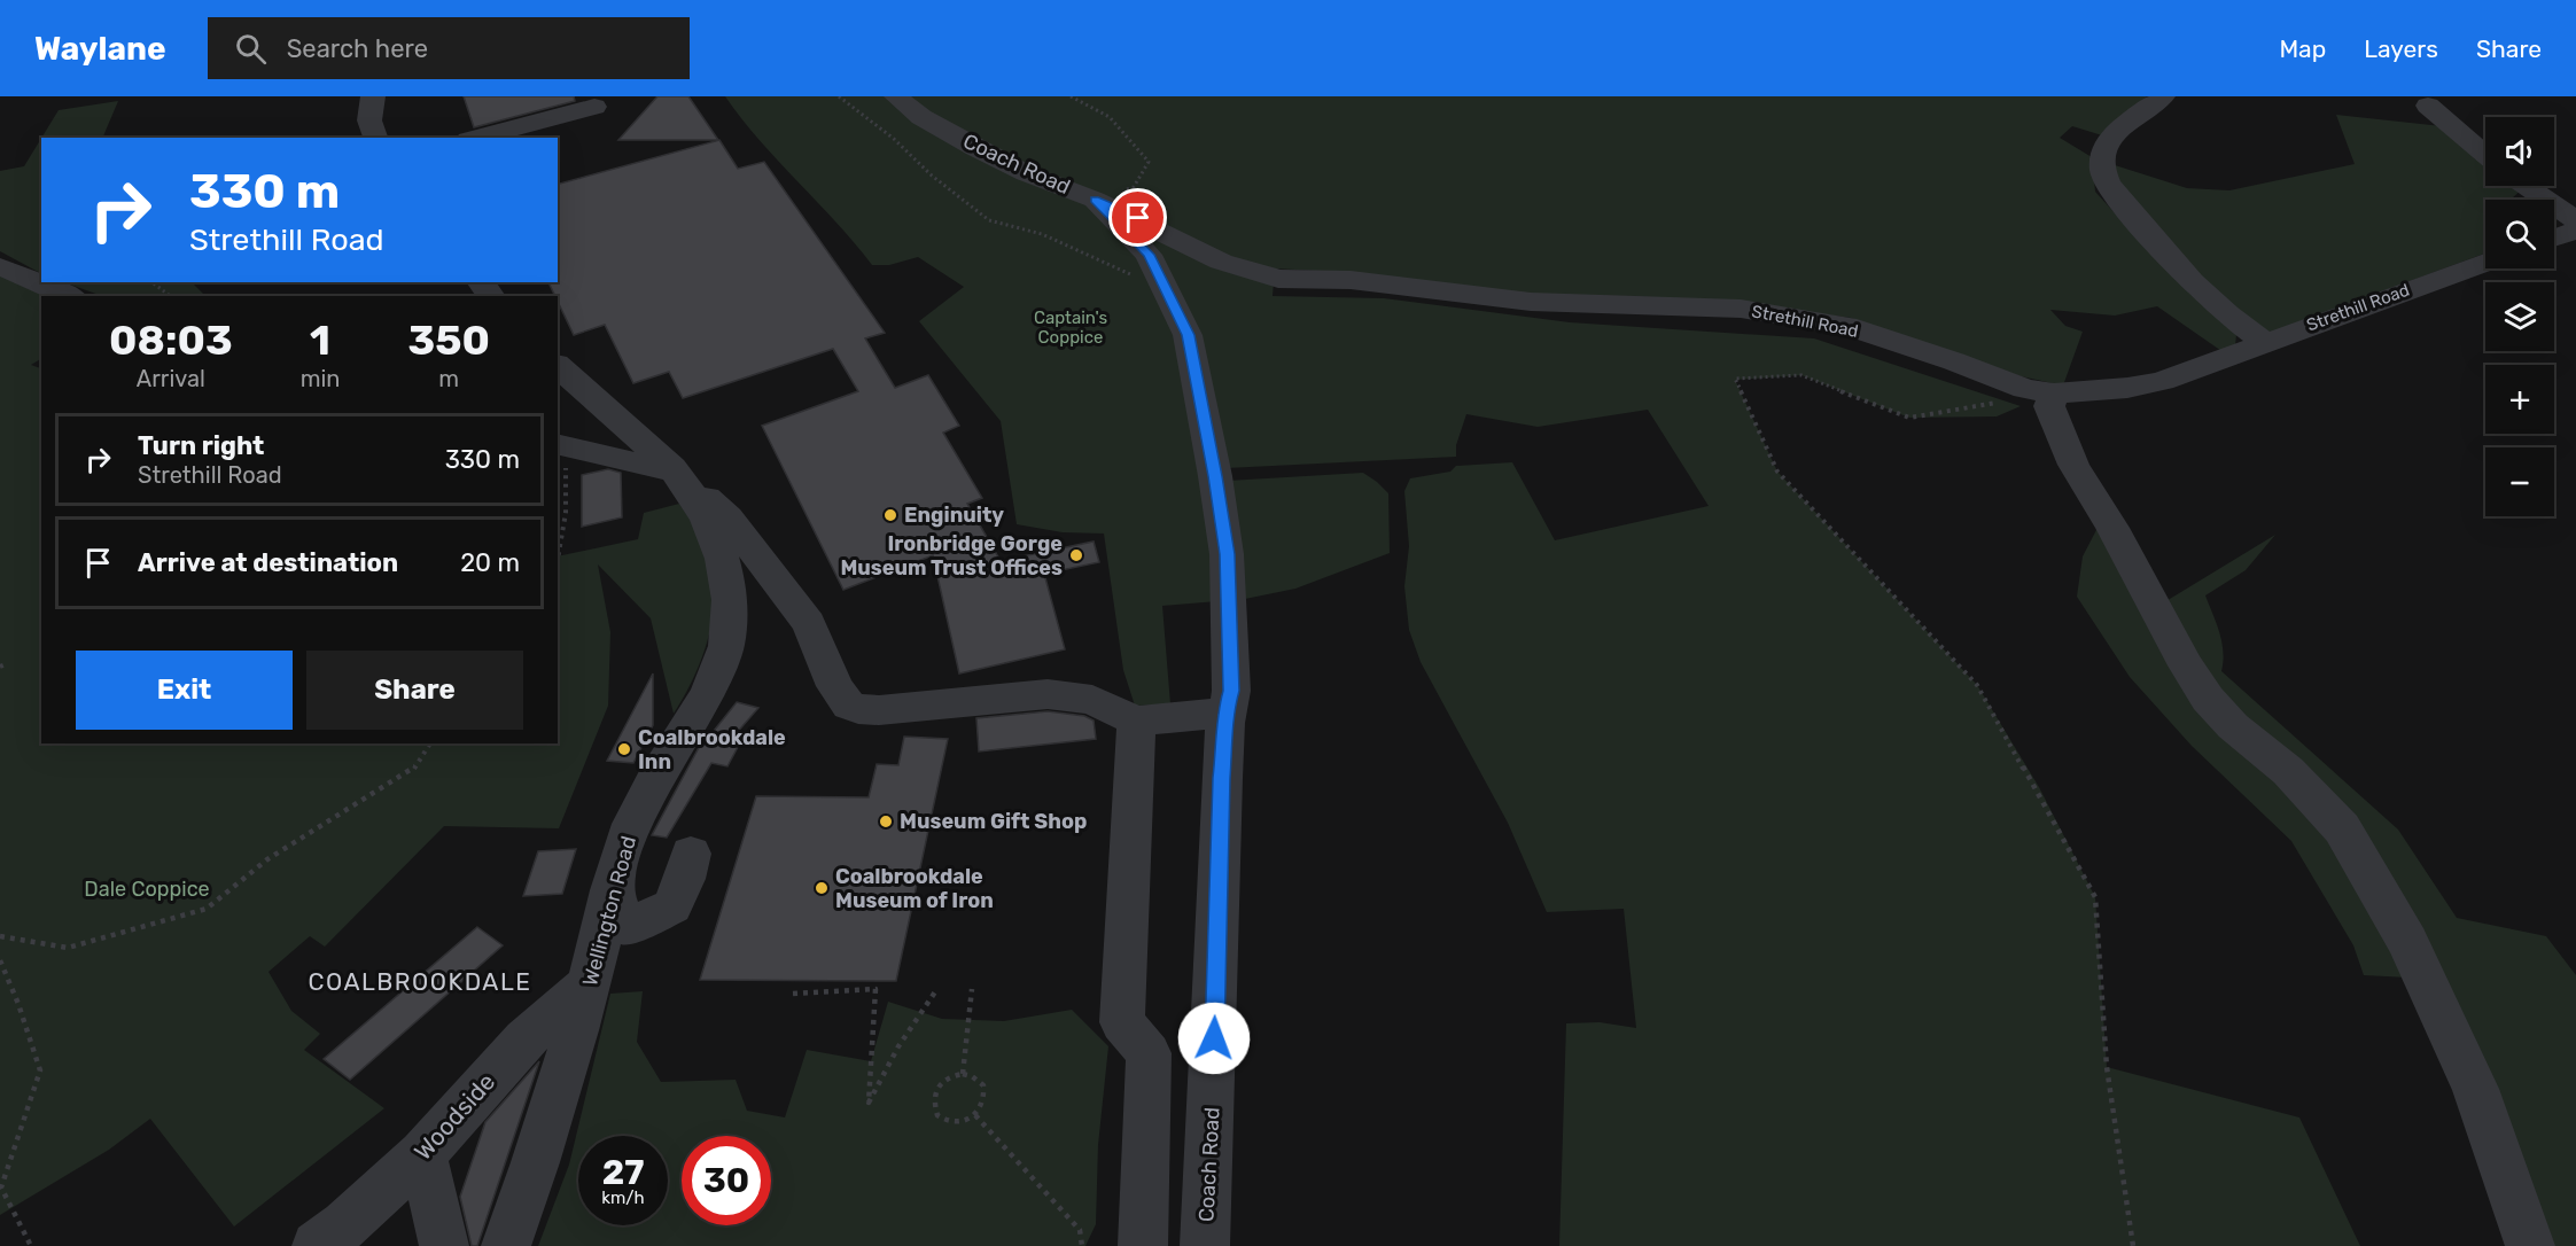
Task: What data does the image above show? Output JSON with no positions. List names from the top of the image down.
{
  "streets": {
    "street": [
      "Coach Road",
      "Strethill Road",
      "Wellington Road",
      "Woodside"
    ]
  },
  "crossings": [
    ["Coach Road", "Strethill Road"],
    ["Wellington Road", "Woodside"]
  ],
  "districts": ["COALBROOKDALE"],
  "parks": ["Captain's Coppice", "Dale Coppice"],
  "places": [
    "Enginuity",
    "Ironbridge Gorge Museum Trust Offices",
    "Coalbrookdale Inn",
    "Museum Gift Shop",
    "Coalbrookdale Museum of Iron"
  ],
  "page": {
    "header": "Waylane",
    "search": "Search here",
    "nav": ["Map", "Layers", "Share"],
    "map_buttons": ["+", "−"],
    "turn": ["330 m", "Strethill Road"],
    "eta": [
      "08:03",
      "Arrival",
      "1",
      "min",
      "350",
      "m"
    ],
    "list": [
      {
        "name": "Turn right",
        "note": "Strethill Road",
        "value": "330 m"
      },
      {
        "name": "Arrive at destination",
        "value": "20 m"
      }
    ],
    "buttons": ["Exit", "Share"],
    "speed": "27 km/h",
    "limit": "30"
  }
}
